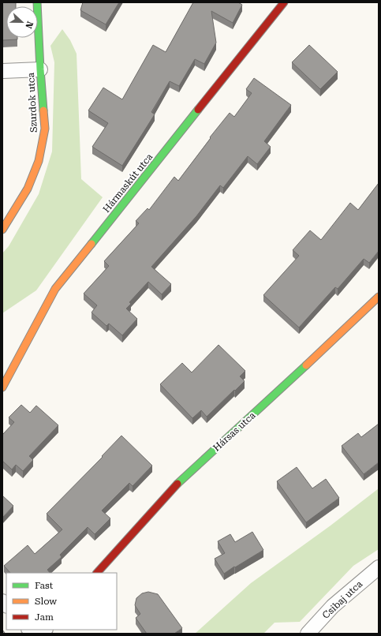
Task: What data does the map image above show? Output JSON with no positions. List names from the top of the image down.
{
  "streets": {
    "street": [
      "Szurdok utca",
      "Hármaskút utca",
      "Hársas utca",
      "Csibaj utca"
    ]
  },
  "legend": ["Fast", "Slow", "Jam"],
  "north": "right"
}
